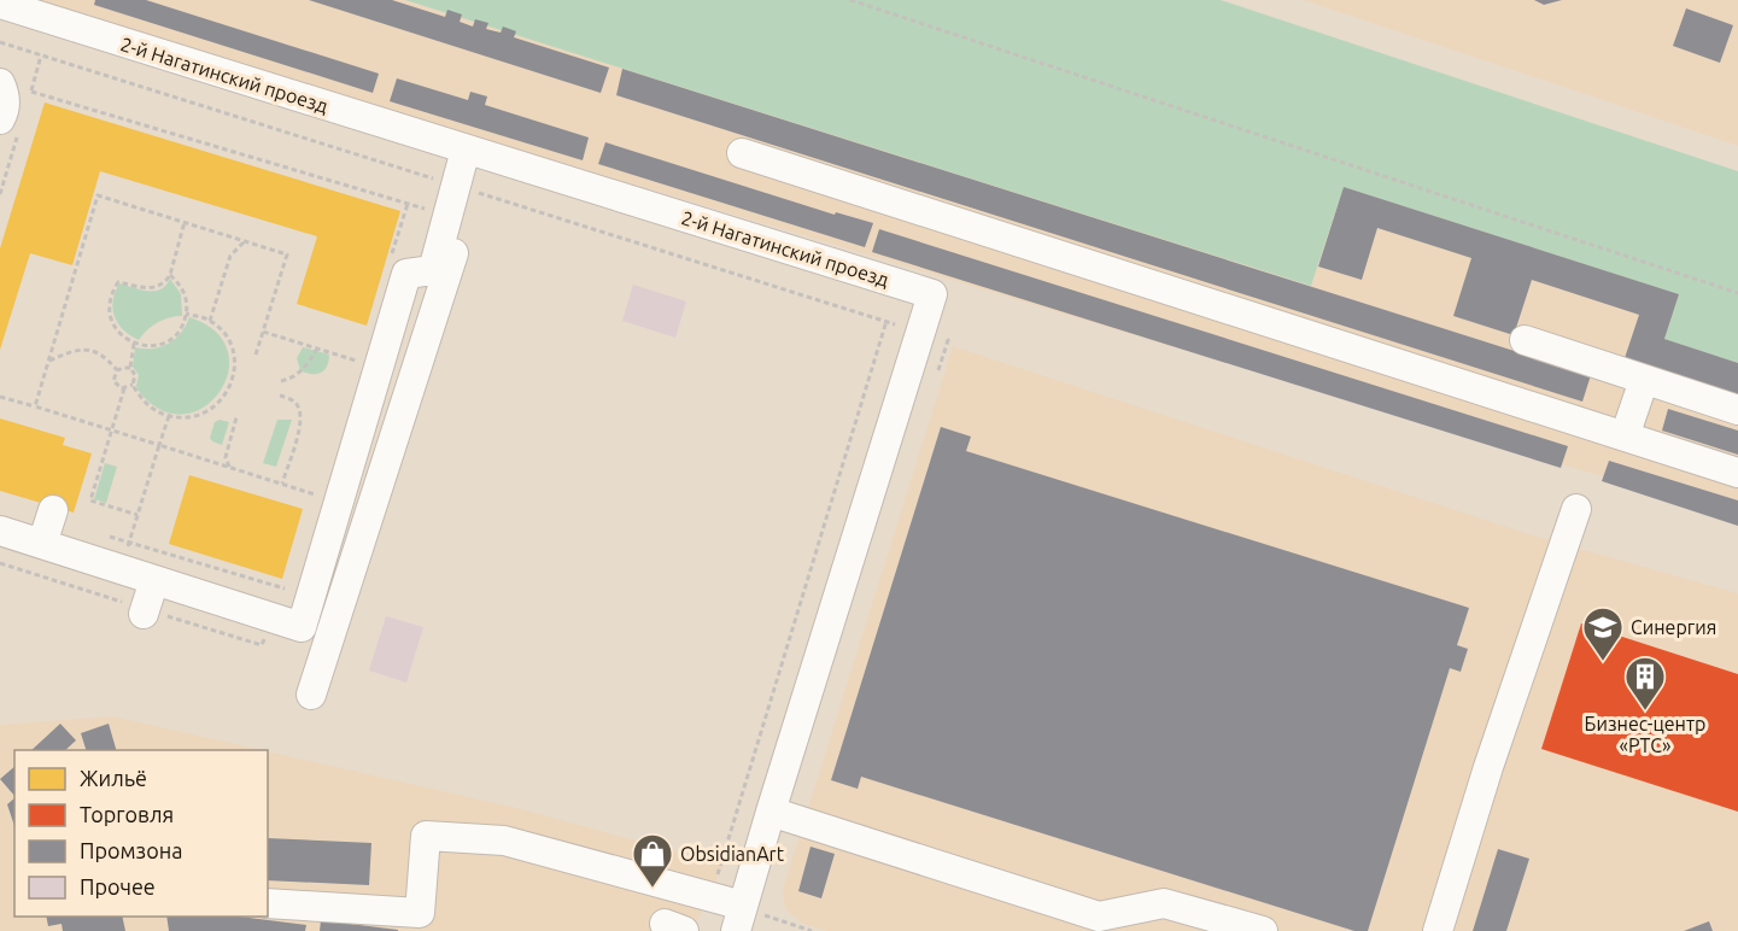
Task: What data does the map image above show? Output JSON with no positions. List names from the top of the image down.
{
  "streets": {
    "street": ["2-й Нагатинский проезд"]
  },
  "places": {
    "school or university": ["Синергия"],
    "building": ["Бизнес-центр «РТС»"],
    "shop": ["ObsidianArt"]
  },
  "legend": [
    "Жильё",
    "Торговля",
    "Промзона",
    "Прочее"
  ]
}
